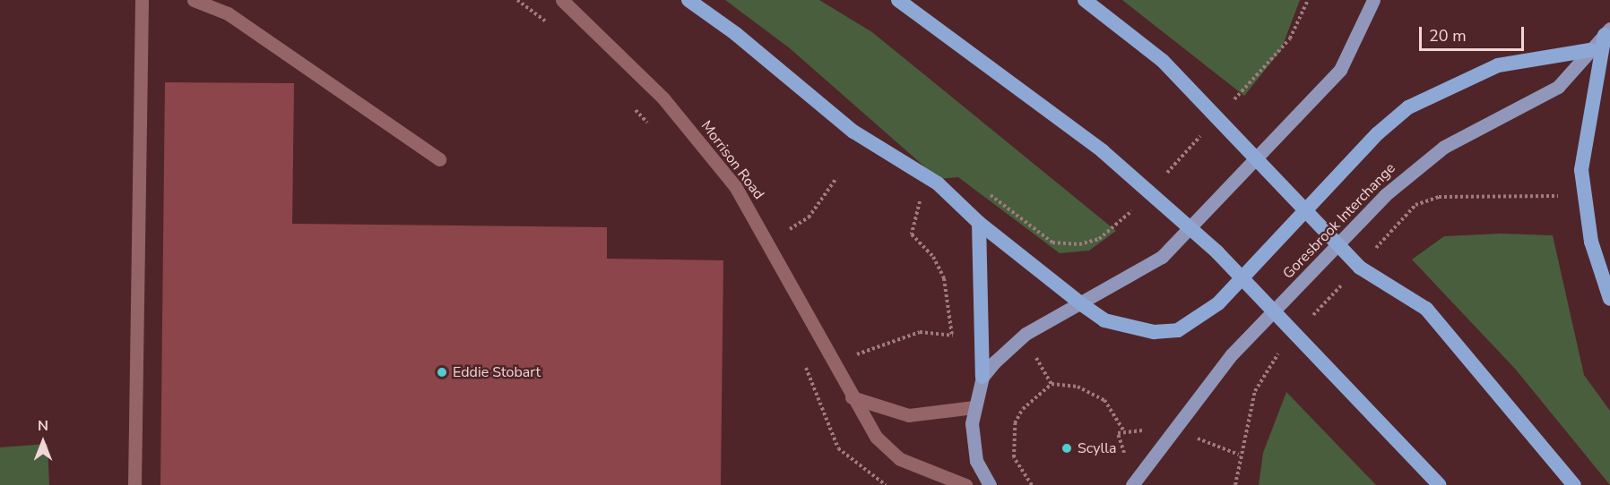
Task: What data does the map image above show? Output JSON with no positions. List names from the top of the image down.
{
  "streets": {
    "main road": ["Goresbrook Interchange"],
    "street": ["Morrison Road"]
  },
  "places": ["Eddie Stobart", "Scylla"],
  "scale_bar": "20 m",
  "north": "top"
}
